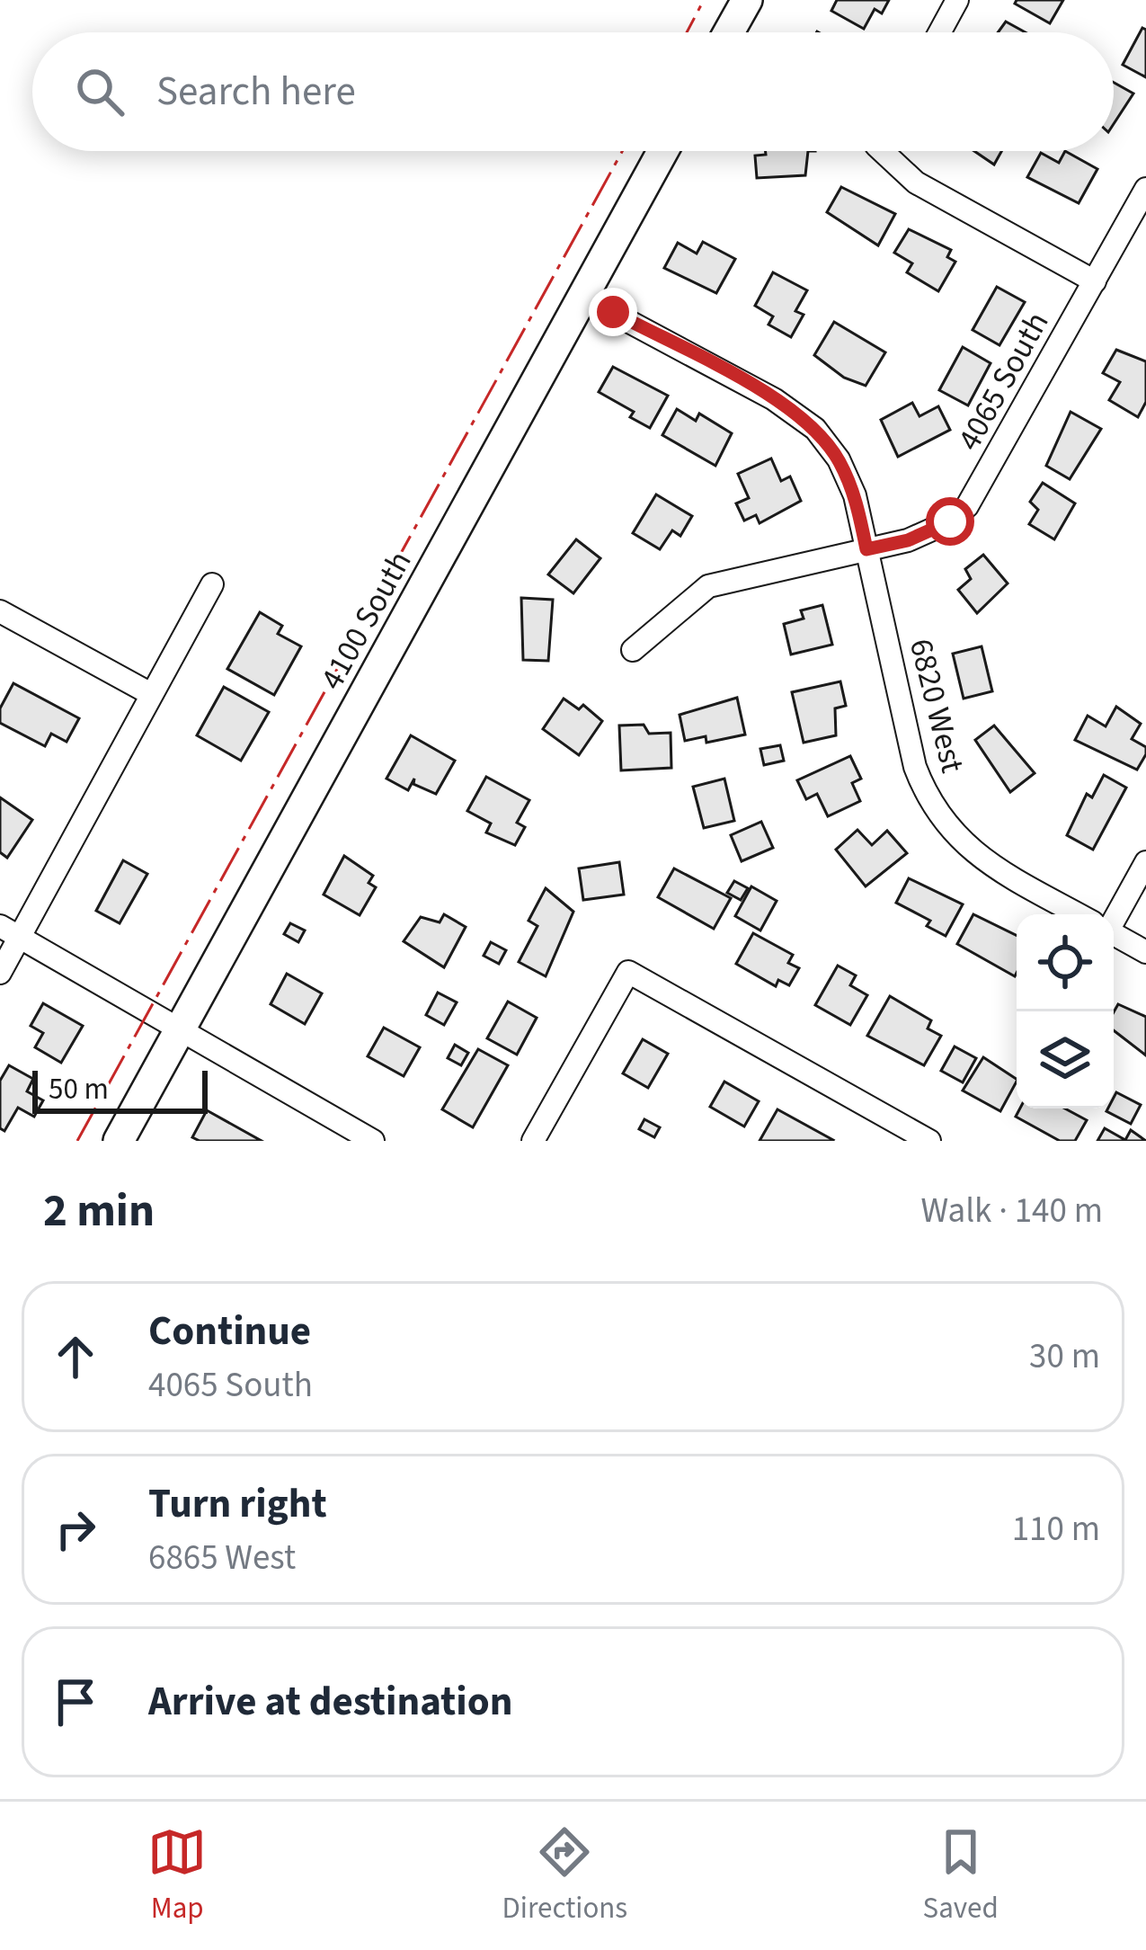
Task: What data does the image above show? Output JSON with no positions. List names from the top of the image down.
{
  "streets": {
    "main road": ["4100 South"],
    "street": ["4065 South", "6820 West"]
  },
  "crossings": [
    ["4065 South", "6820 West"],
    ["4100 South", "6820 West"]
  ],
  "scale_bar": "50 m",
  "page": {
    "search": "Search here",
    "scale": "50 m",
    "heading": ["2 min", "Walk · 140 m"],
    "list": [
      ["Continue", "4065 South", "30 m"],
      ["Turn right", "6865 West", "110 m"],
      "Arrive at destination"
    ],
    "nav": ["Map", "Directions", "Saved"]
  }
}
